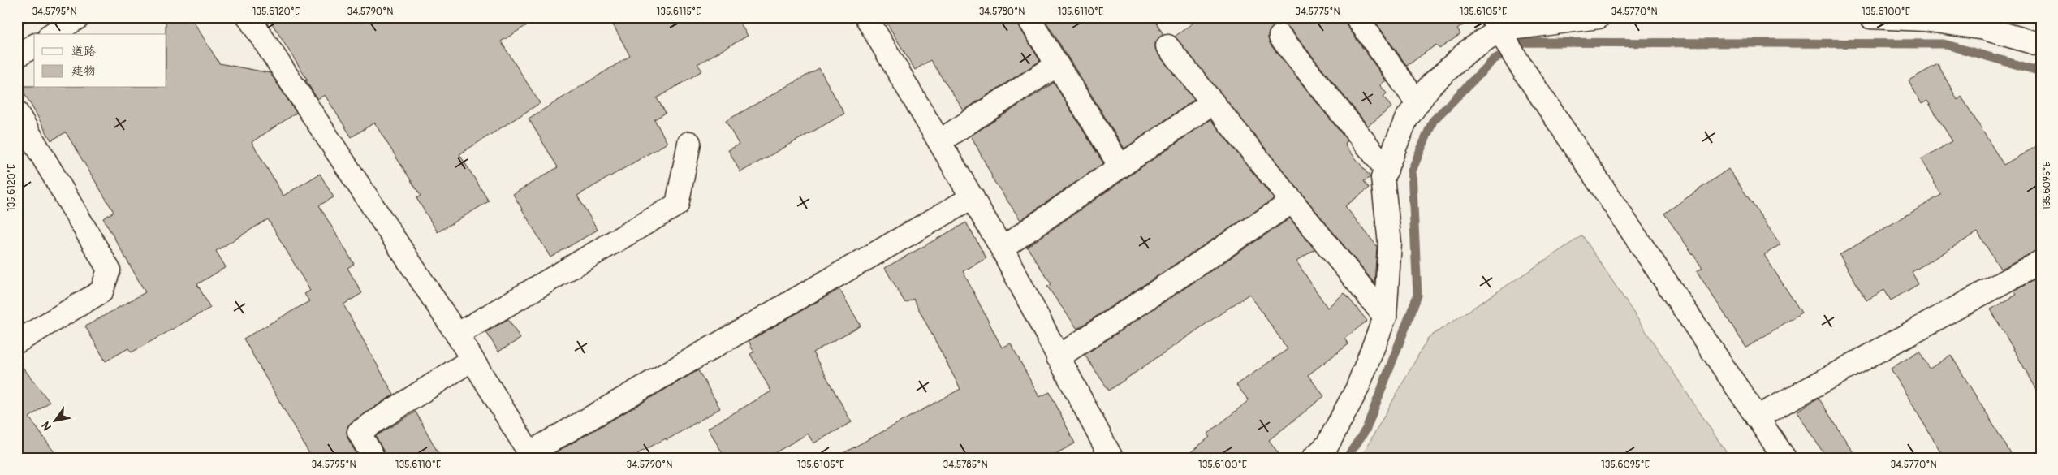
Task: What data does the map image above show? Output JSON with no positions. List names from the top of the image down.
{
  "legend": ["道路", "建物"],
  "north": "bottom left",
  "coordinates": [
    "34.5795°N",
    "135.6120°E",
    "34.5790°N",
    "135.6115°E",
    "34.5780°N",
    "135.6110°E",
    "34.5775°N",
    "135.6105°E",
    "34.5770°N",
    "135.6100°E",
    "135.6095°E",
    "34.5785°N"
  ]
}
